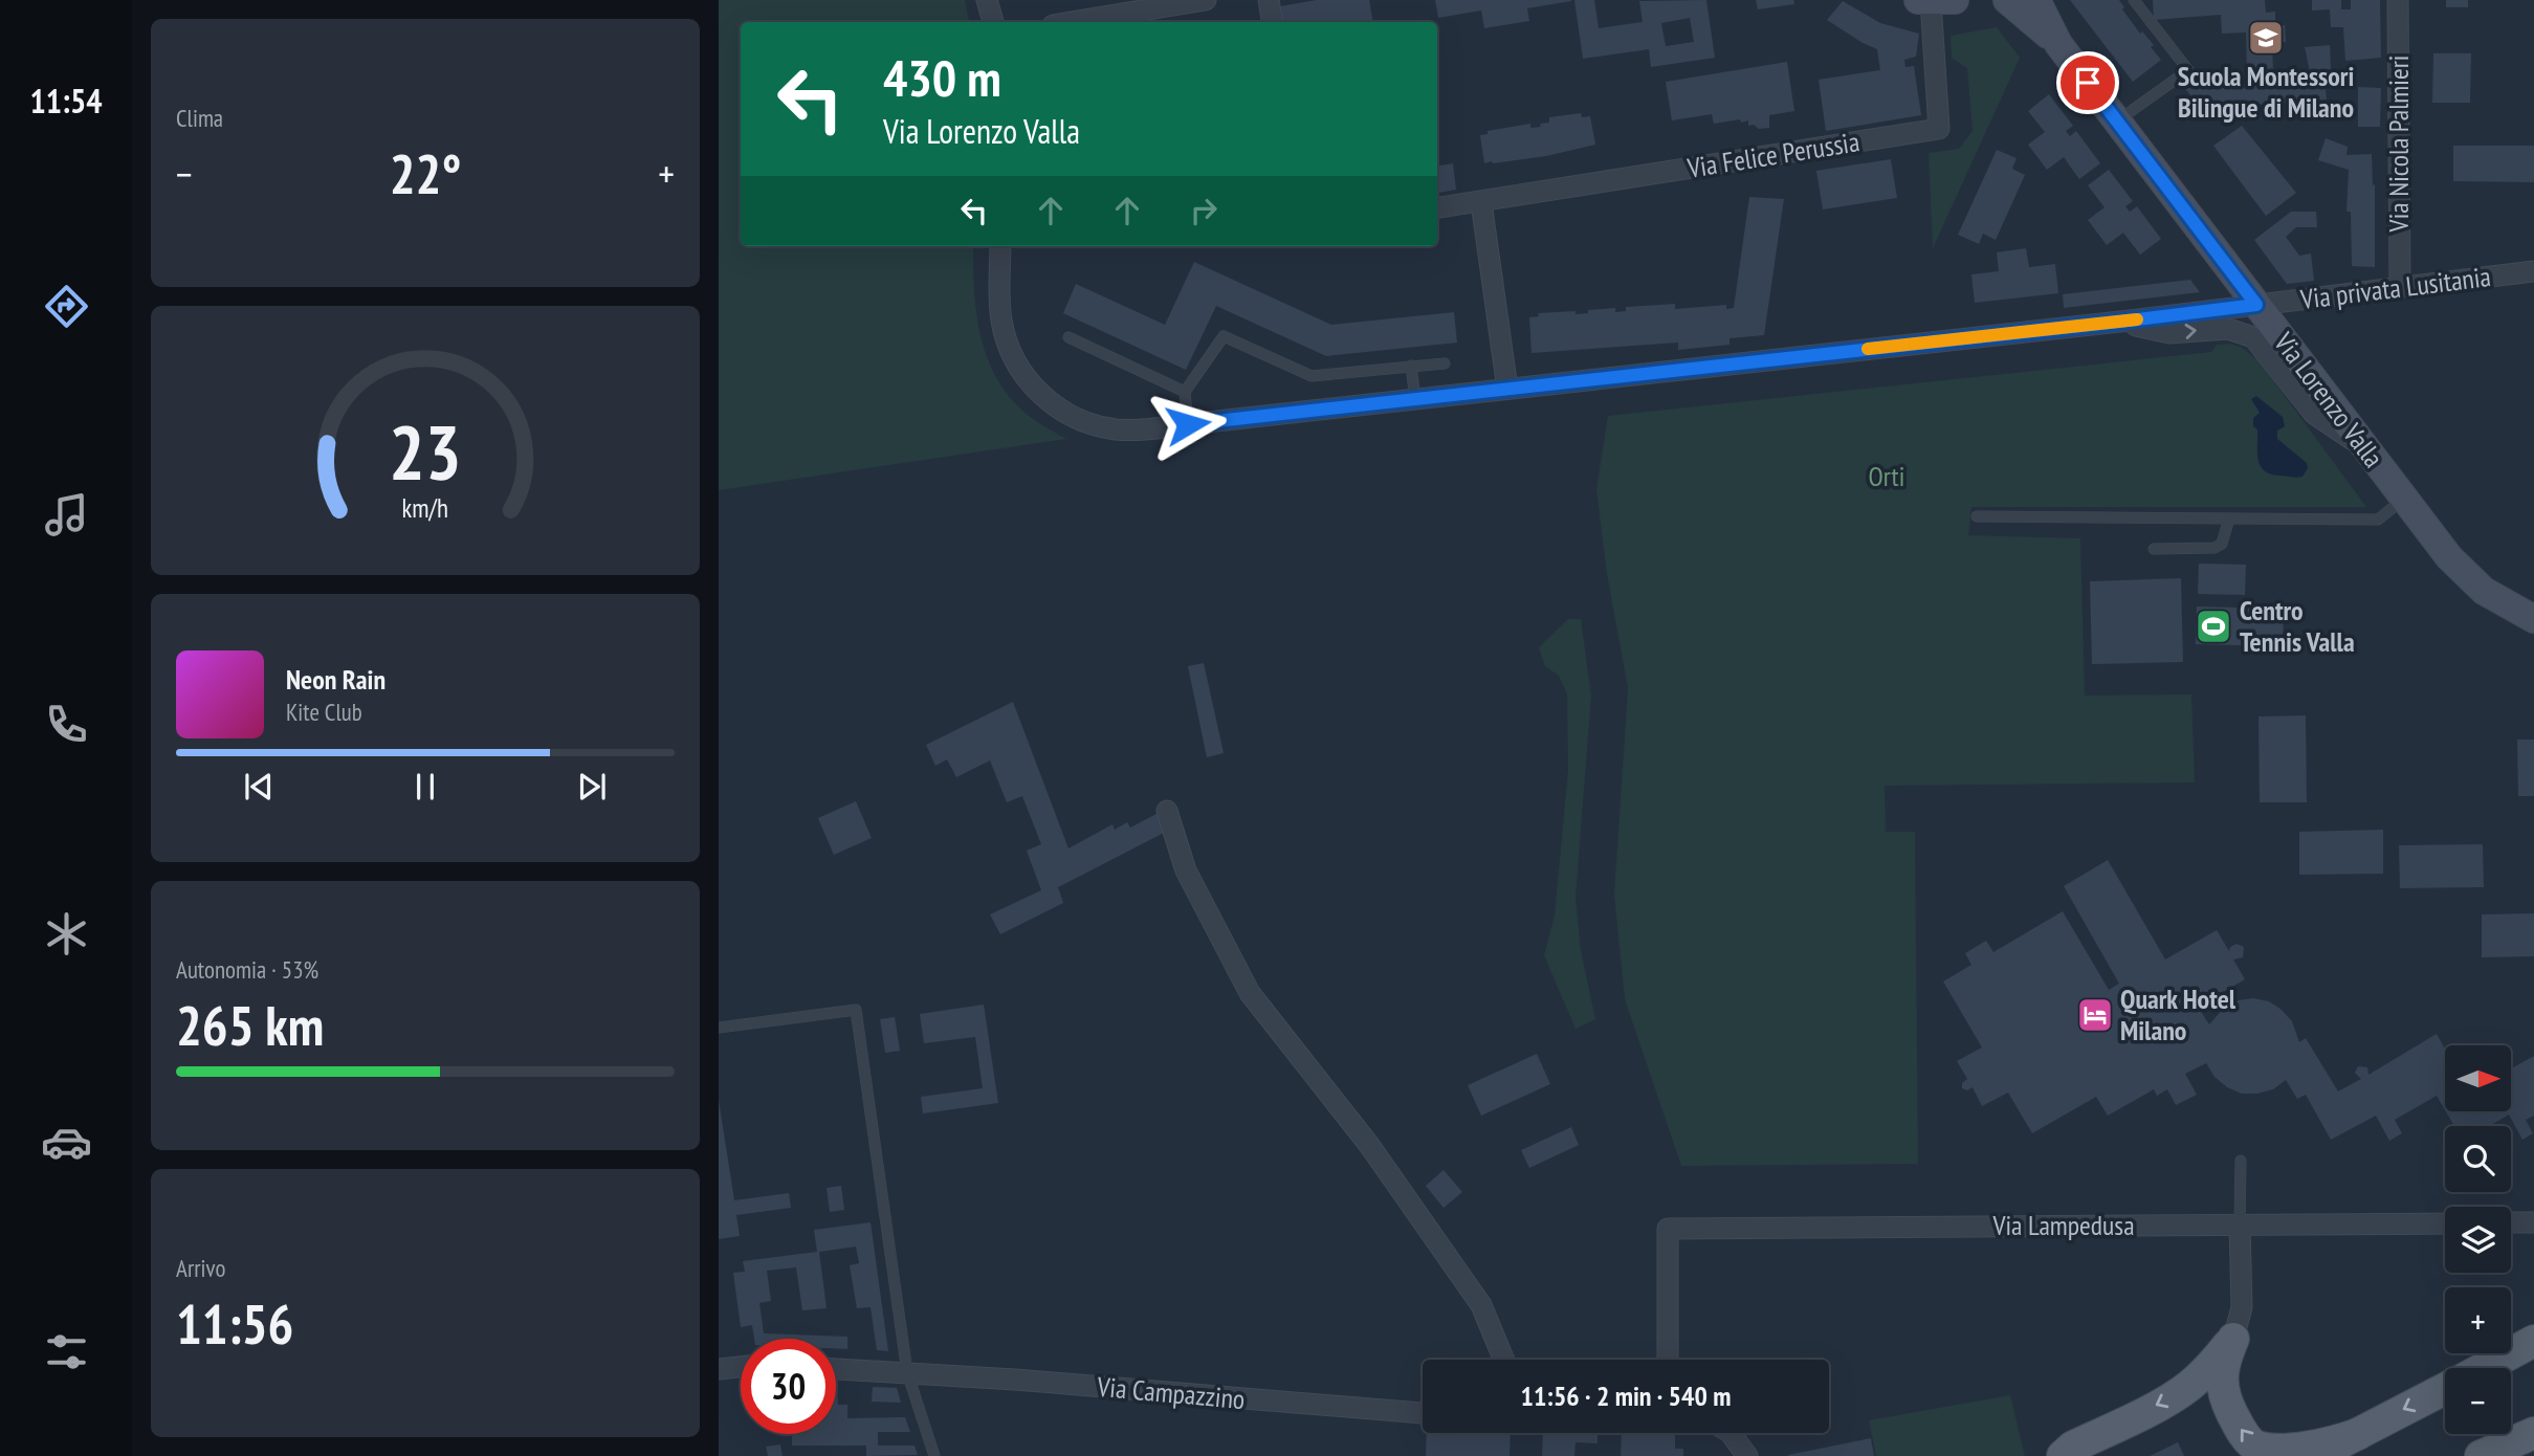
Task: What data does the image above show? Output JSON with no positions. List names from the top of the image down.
{
  "streets": {
    "main road": ["Via Lorenzo Valla"],
    "street": [
      "Via Nicola Palmieri",
      "Via Felice Perussia",
      "Via privata Lusitania",
      "Via Lampedusa",
      "Via Campazzino"
    ]
  },
  "crossings": [
    ["Via Nicola Palmieri", "Via privata Lusitania"],
    ["Via privata Lusitania", "Via Lorenzo Valla"]
  ],
  "parks": ["Orti"],
  "places": {
    "school or university": ["Scuola Montessori Bilingue di Milano"],
    "sports": ["Centro Tennis Valla"],
    "hotel": ["Quark Hotel Milano"]
  },
  "north": "right",
  "page": {
    "tabs": "11:54",
    "tile": [
      "Clima",
      ["Autonomia · 53%", "265 km"],
      ["Arrivo", "11:56"]
    ],
    "turn": ["430 m", "Via Lorenzo Valla"],
    "heat": ["−", "22°", "+"],
    "song": ["Neon Rain", "Kite Club"],
    "map_buttons": ["+", "−"],
    "limit": "30",
    "trip": "11:56 · 2 min · 540 m",
    "gauge": ["23", "km/h"]
  }
}
